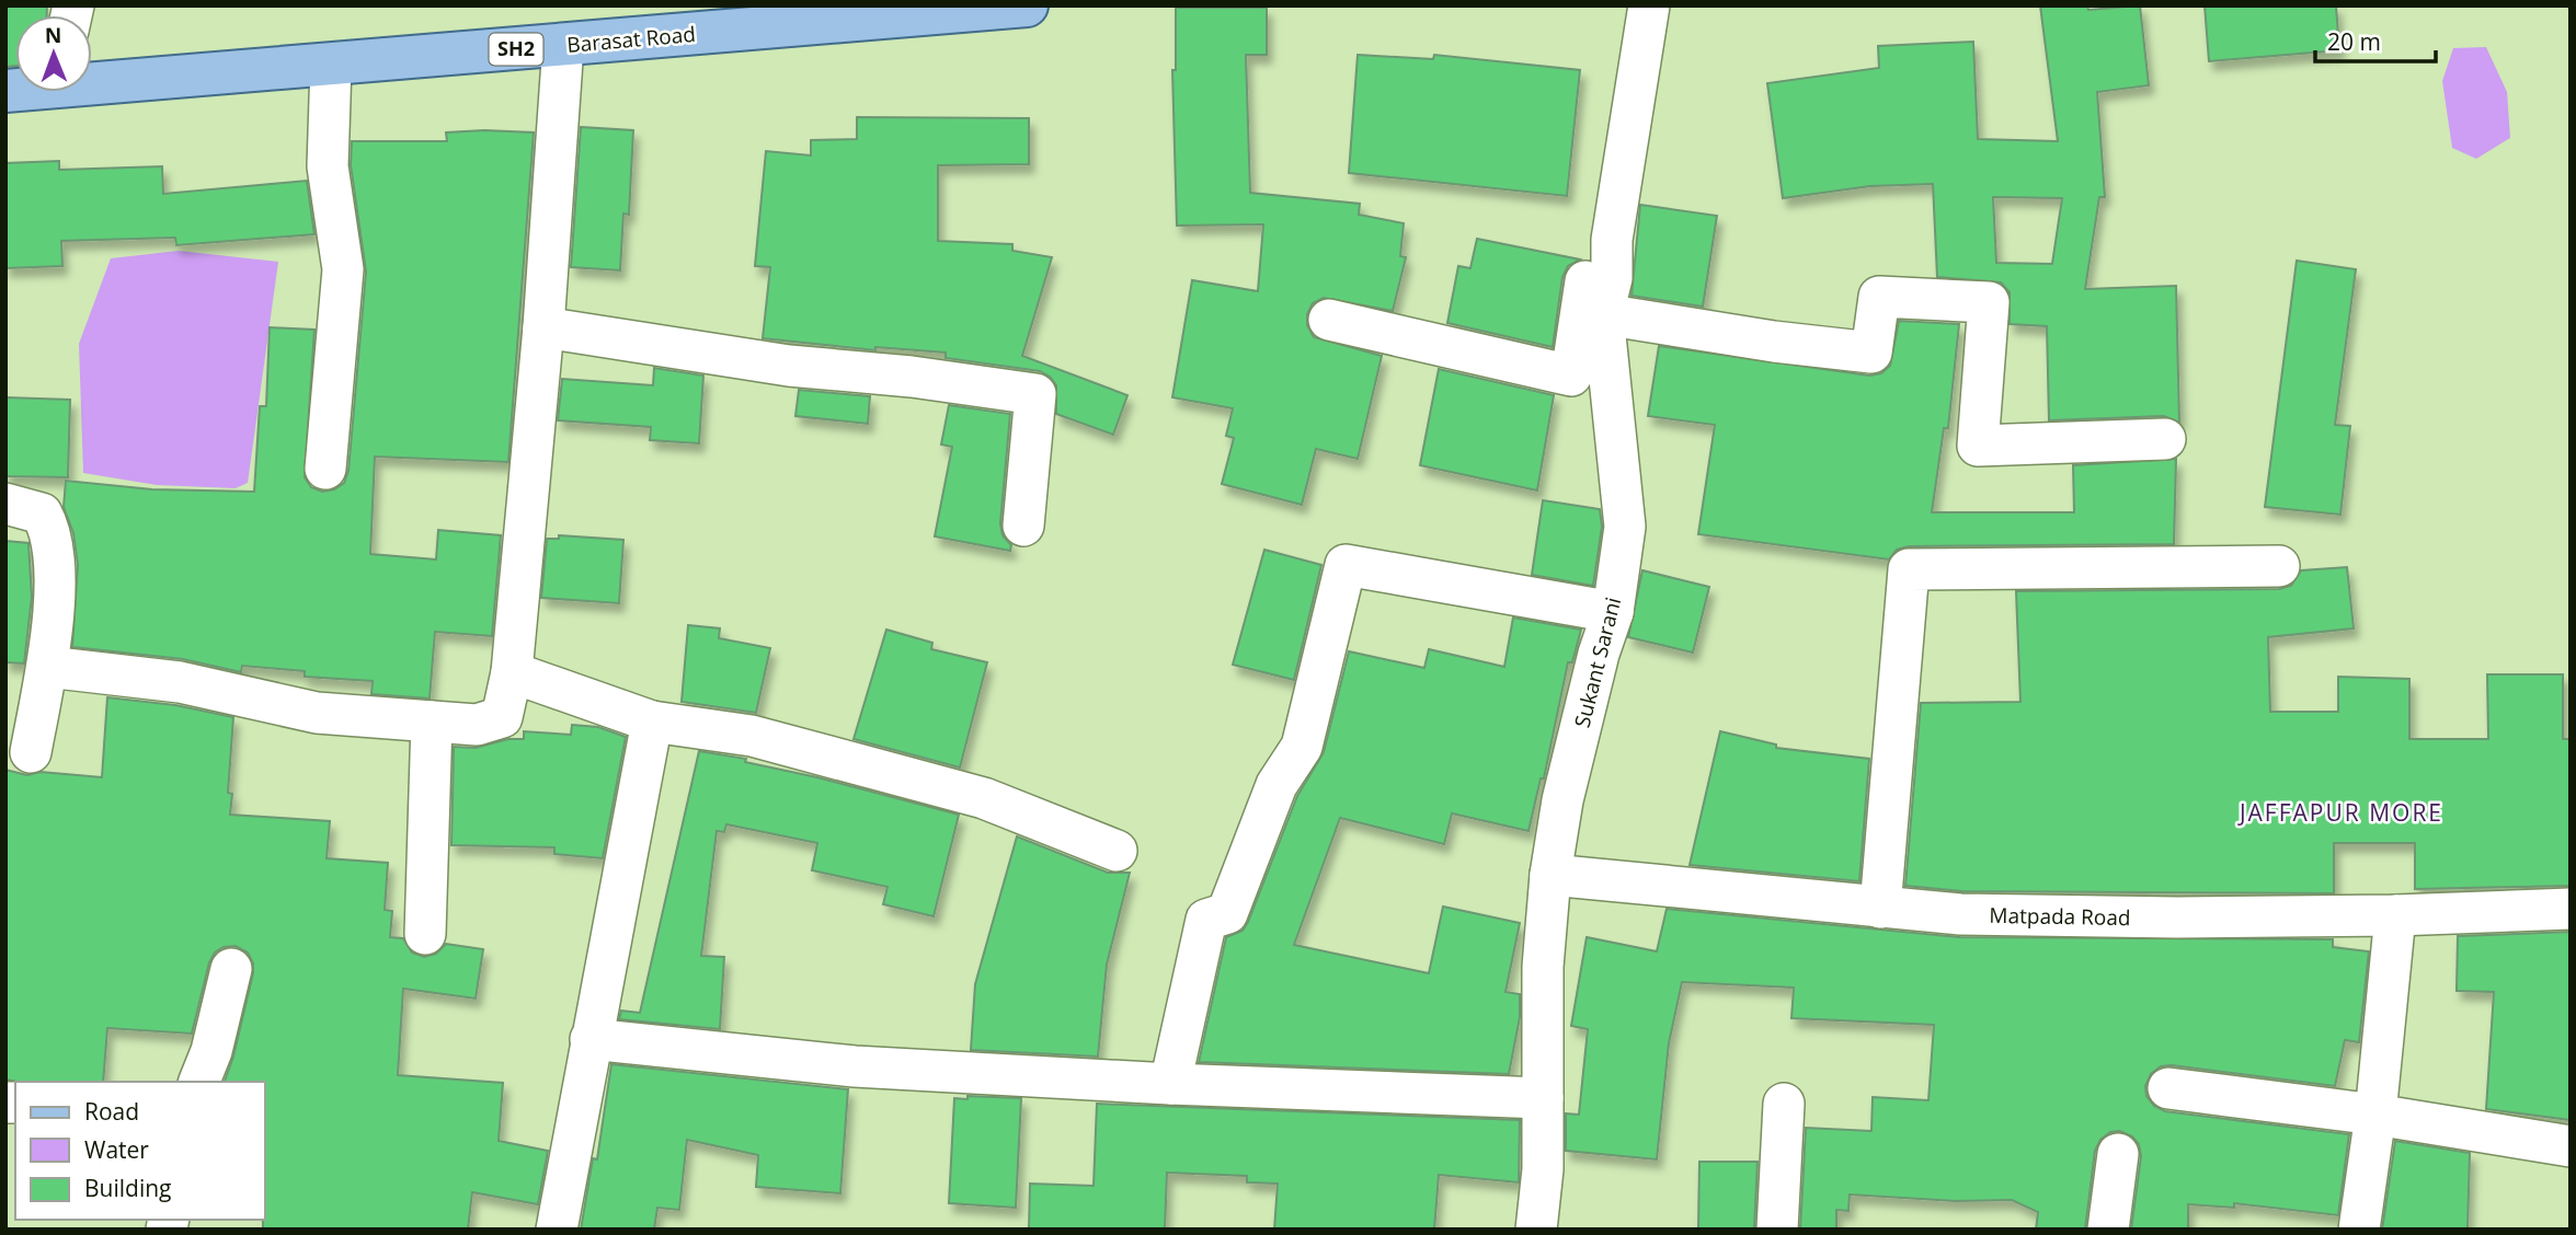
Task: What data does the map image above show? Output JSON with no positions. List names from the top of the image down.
{
  "streets": {
    "main road": ["Barasat Road", "SH2"],
    "street": ["Sukant Sarani", "Matpada Road"]
  },
  "crossings": [
    ["Sukant Sarani", "Matpada Road"]
  ],
  "districts": ["JAFFAPUR MORE"],
  "legend": ["Road", "Water", "Building"],
  "scale_bar": "20 m",
  "north": "top"
}
